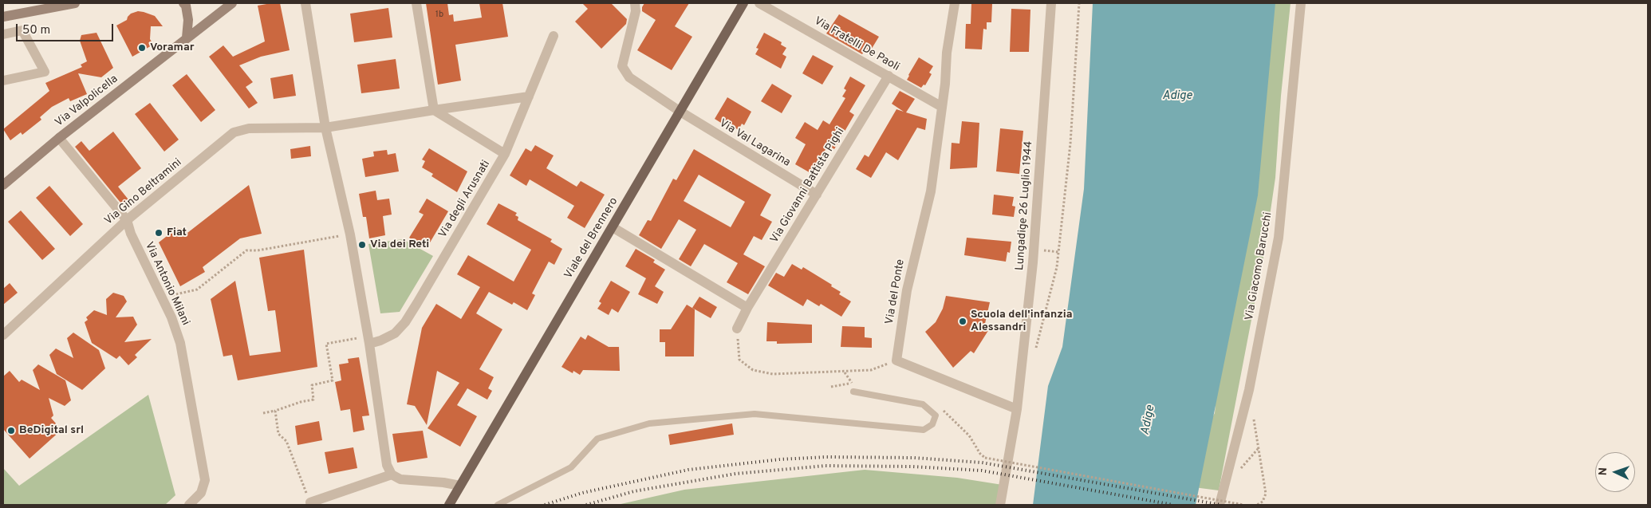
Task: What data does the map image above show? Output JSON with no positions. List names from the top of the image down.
{
  "streets": {
    "main road": ["Viale del Brennero"],
    "street": [
      "Via Fratelli De Paoli",
      "Via Valpolicella",
      "Via Val Lagarina",
      "Via Giovanni Battista Pighi",
      "Via Gino Beltramini",
      "Via degli Arusnati",
      "Lungadige 26 Luglio 1944",
      "Via Giacomo Barucchi",
      "Via Antonio Milani",
      "Via del Ponte"
    ]
  },
  "crossings": [
    ["Via Fratelli De Paoli", "Via Giovanni Battista Pighi"],
    ["Via Fratelli De Paoli", "Via del Ponte"],
    ["Via Valpolicella", "Via Antonio Milani"],
    ["Via Val Lagarina", "Via Giovanni Battista Pighi"],
    ["Via Val Lagarina", "Viale del Brennero"],
    ["Via Gino Beltramini", "Via Antonio Milani"]
  ],
  "water": ["Adige"],
  "places": [
    "Voramar",
    "Fiat",
    "Via dei Reti",
    "Scuola dell'infanzia Alessandri",
    "BeDigital srl"
  ],
  "house_numbers": ["1b"],
  "scale_bar": "50 m",
  "north": "left"
}
